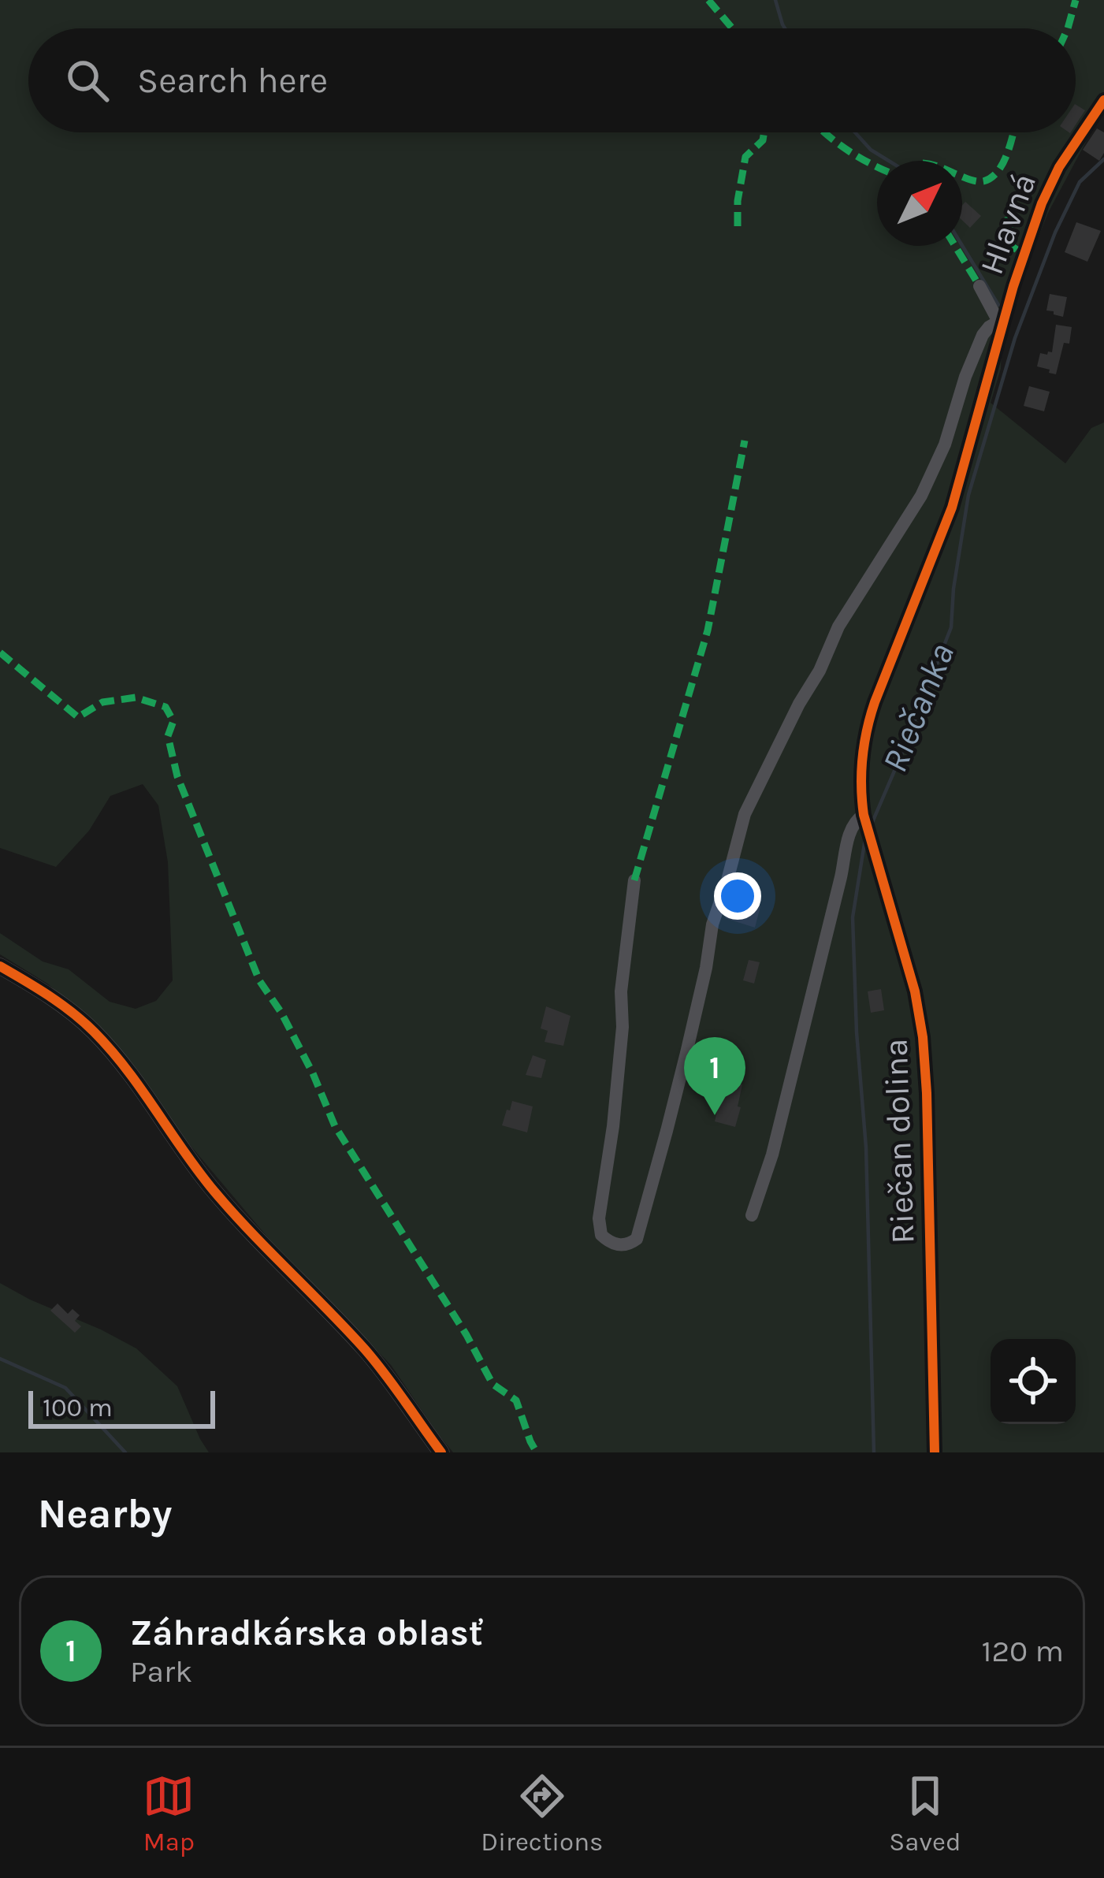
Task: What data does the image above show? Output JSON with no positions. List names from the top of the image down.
{
  "streets": {
    "street": ["Hlavná", "Riečan dolina"]
  },
  "crossings": [
    ["Hlavná", "Riečan dolina"]
  ],
  "water": ["Riečanka"],
  "scale_bar": "100 m",
  "north": "top right",
  "page": {
    "search": "Search here",
    "pins": "1",
    "scale": "100 m",
    "heading": "Nearby",
    "list": [
      {
        "mark": "1",
        "name": "Záhradkárska oblasť",
        "note": "Park",
        "value": "120 m"
      }
    ],
    "nav": ["Map", "Directions", "Saved"]
  }
}
